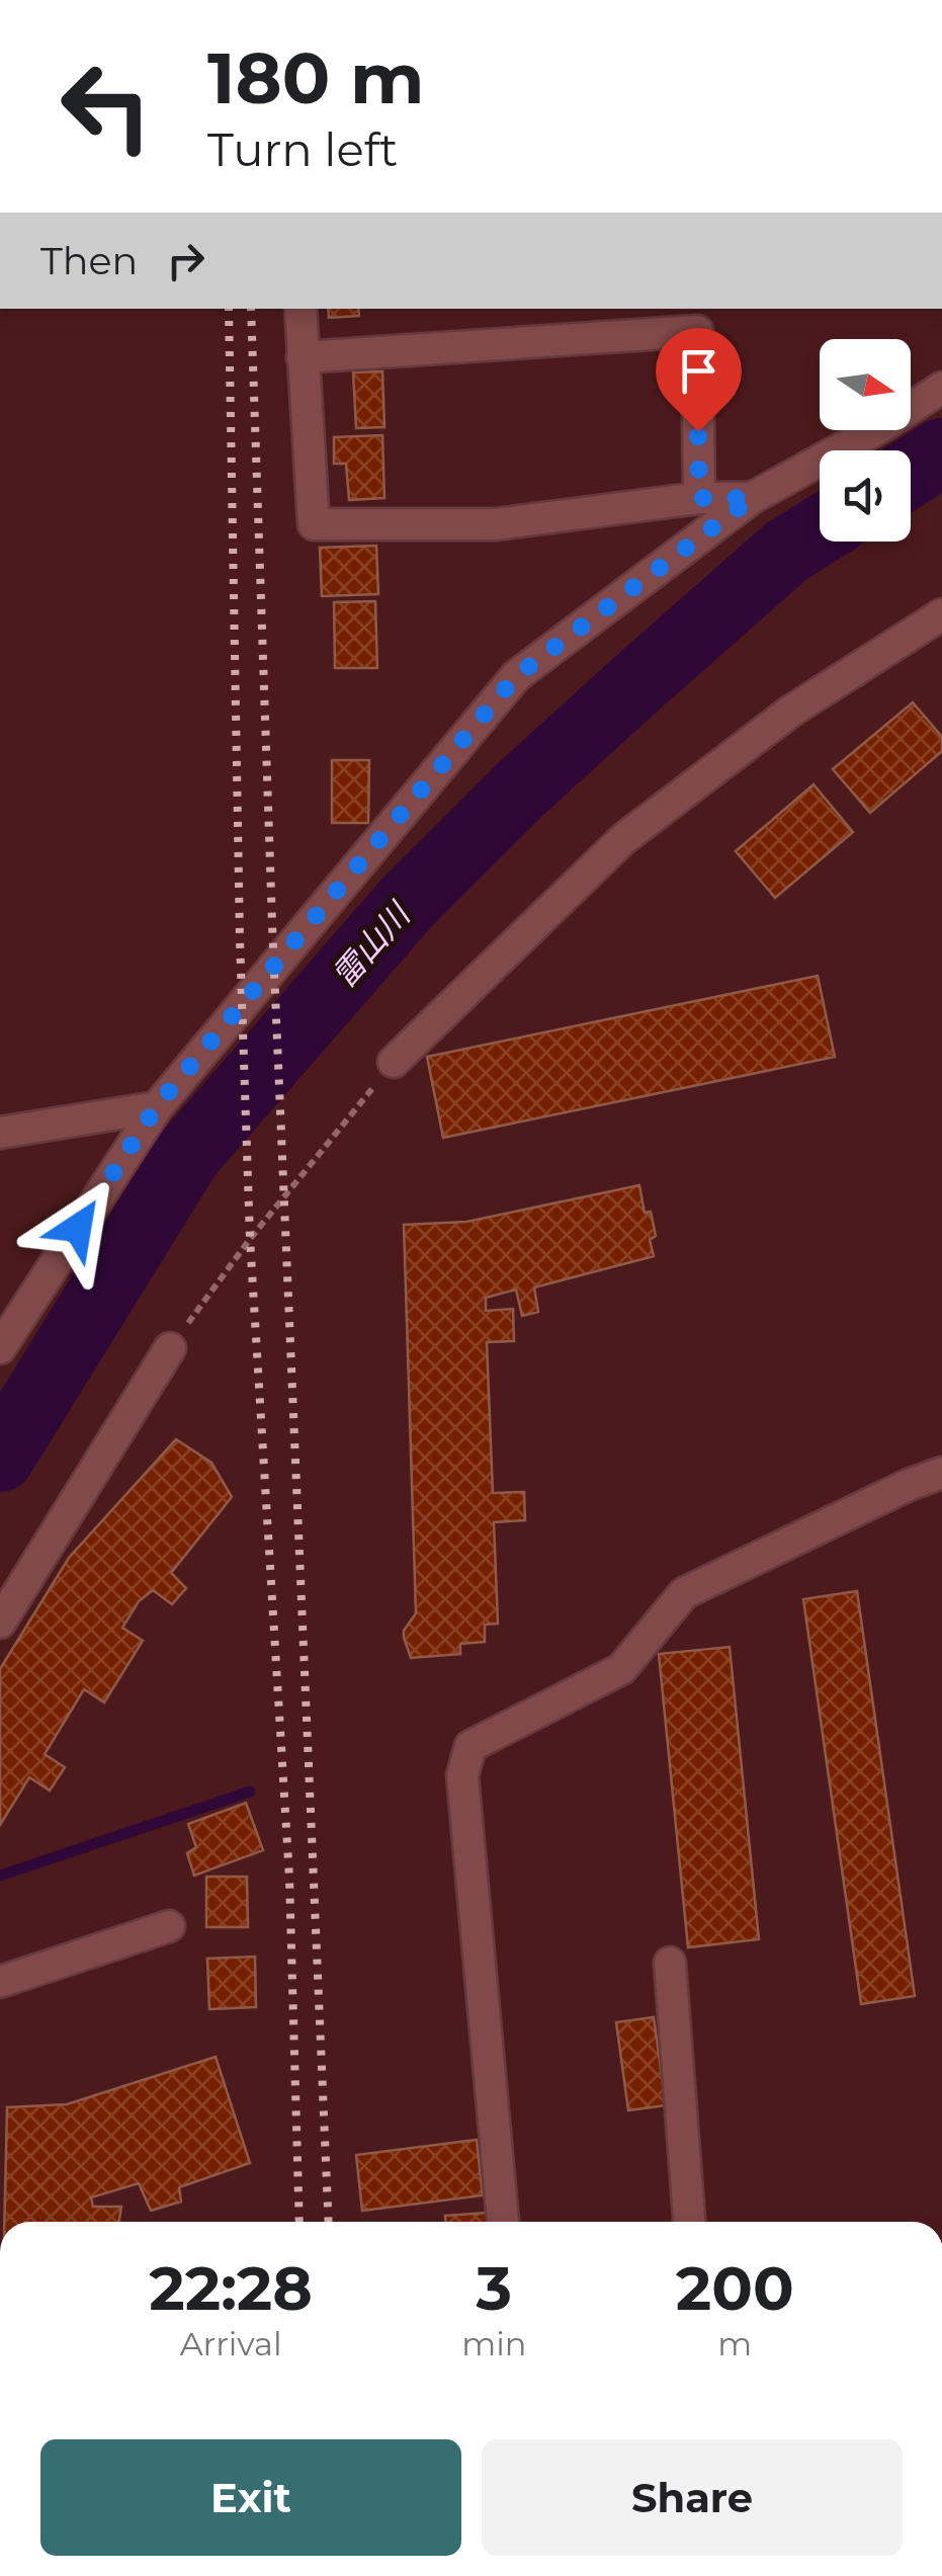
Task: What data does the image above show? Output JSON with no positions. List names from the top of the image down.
{
  "water": ["雷山川"],
  "north": "right",
  "page": {
    "turn": ["180 m", "Turn left"],
    "then": "Then",
    "eta": [
      "22:28",
      "Arrival",
      "3",
      "min",
      "200",
      "m"
    ],
    "buttons": ["Exit", "Share"]
  }
}
